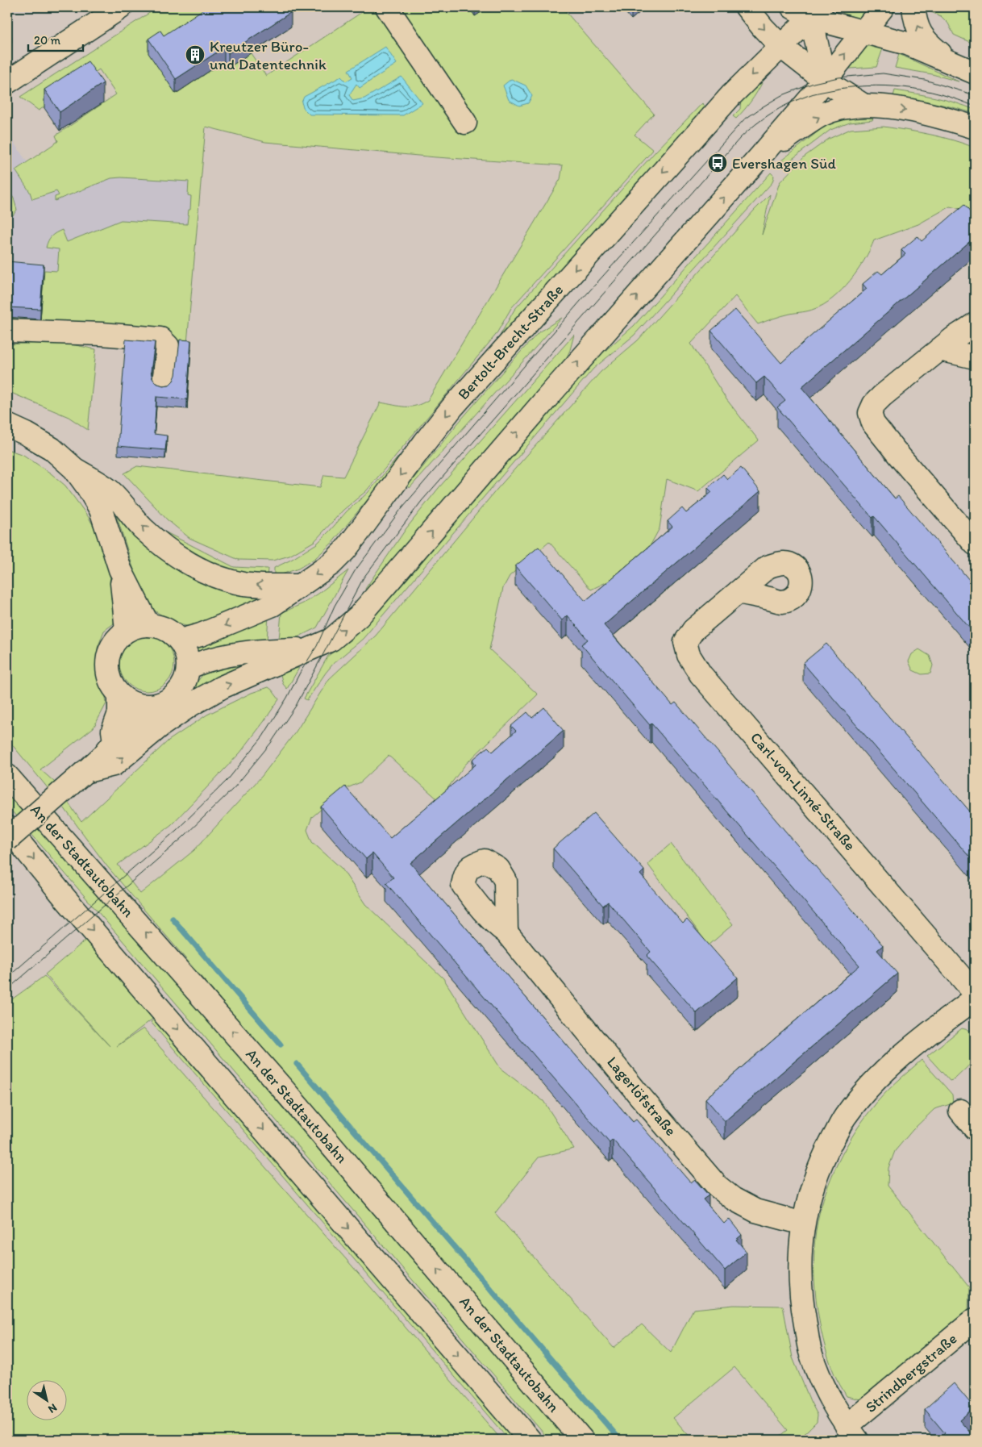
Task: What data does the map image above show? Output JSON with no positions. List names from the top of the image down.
{
  "streets": {
    "main road": [
      "Bertolt-Brecht-Straße",
      "Carl-von-Linné-Straße",
      "An der Stadtautobahn",
      "Lagerlöfstraße",
      "Strindbergstraße"
    ]
  },
  "places": {
    "building": ["Kreutzer Büro- und Datentechnik"],
    "bus stop": ["Evershagen Süd"]
  },
  "scale_bar": "20 m",
  "north": "bottom right"
}
